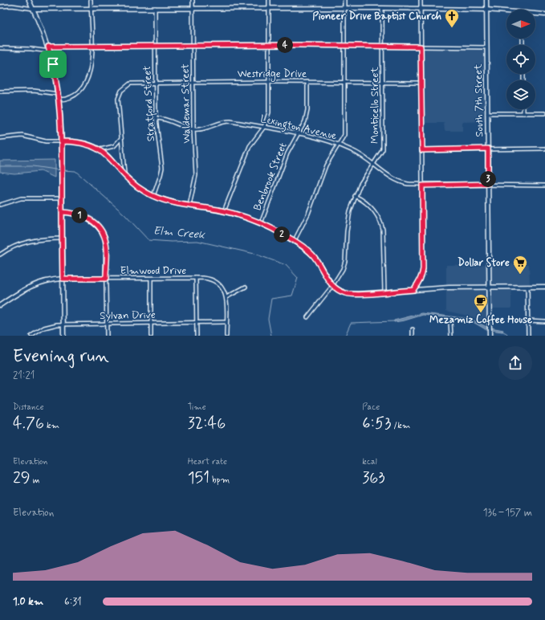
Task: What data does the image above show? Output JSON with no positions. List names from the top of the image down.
{
  "streets": {
    "street": [
      "Westridge Drive",
      "South 7th Street",
      "Stratford Street",
      "Waldemar Street",
      "Monticello Street",
      "Lexington Avenue",
      "Benbrook Street",
      "Elmwood Drive",
      "Sylvan Drive"
    ]
  },
  "crossings": [
    ["Westridge Drive", "Stratford Street"],
    ["Westridge Drive", "Waldemar Street"],
    ["Westridge Drive", "Monticello Street"],
    ["Westridge Drive", "Benbrook Street"],
    ["South 7th Street", "Lexington Avenue"],
    ["Waldemar Street", "Lexington Avenue"],
    ["Monticello Street", "Lexington Avenue"],
    ["Lexington Avenue", "Benbrook Street"],
    ["Elmwood Drive", "Sylvan Drive"]
  ],
  "water": ["Elm Creek"],
  "places": {
    "church": ["Pioneer Drive Baptist Church"],
    "supermarket": ["Dollar Store"],
    "cafe": ["Mezamiz Coffee House"]
  },
  "north": "right",
  "page": {
    "pins": [
      "4",
      "3",
      "1",
      "2"
    ],
    "heading": ["Evening run", "21:21"],
    "stats": [
      ["Distance", "4.76 km"],
      ["Time", "32:46"],
      ["Pace", "6:53 /km"],
      ["Elevation", "29 m"],
      ["Heart rate", "151 bpm"],
      ["kcal", "363"]
    ],
    "chart": ["Elevation", "136–157 m"],
    "list": [
      {
        "name": "1.0 km",
        "note": "6:31"
      }
    ]
  }
}
